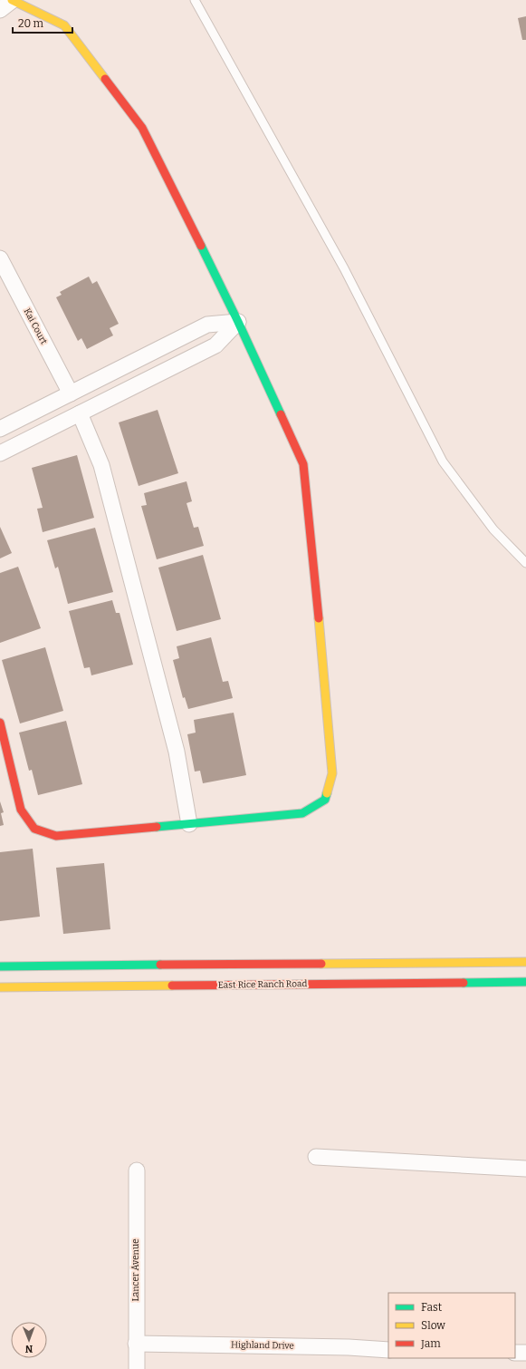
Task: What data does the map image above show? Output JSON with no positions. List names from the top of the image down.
{
  "streets": {
    "street": [
      "Kai Court",
      "East Rice Ranch Road",
      "Lancer Avenue",
      "Highland Drive"
    ]
  },
  "crossings": [
    ["Lancer Avenue", "Highland Drive"]
  ],
  "legend": ["Fast", "Slow", "Jam"],
  "scale_bar": "20 m",
  "north": "bottom"
}
